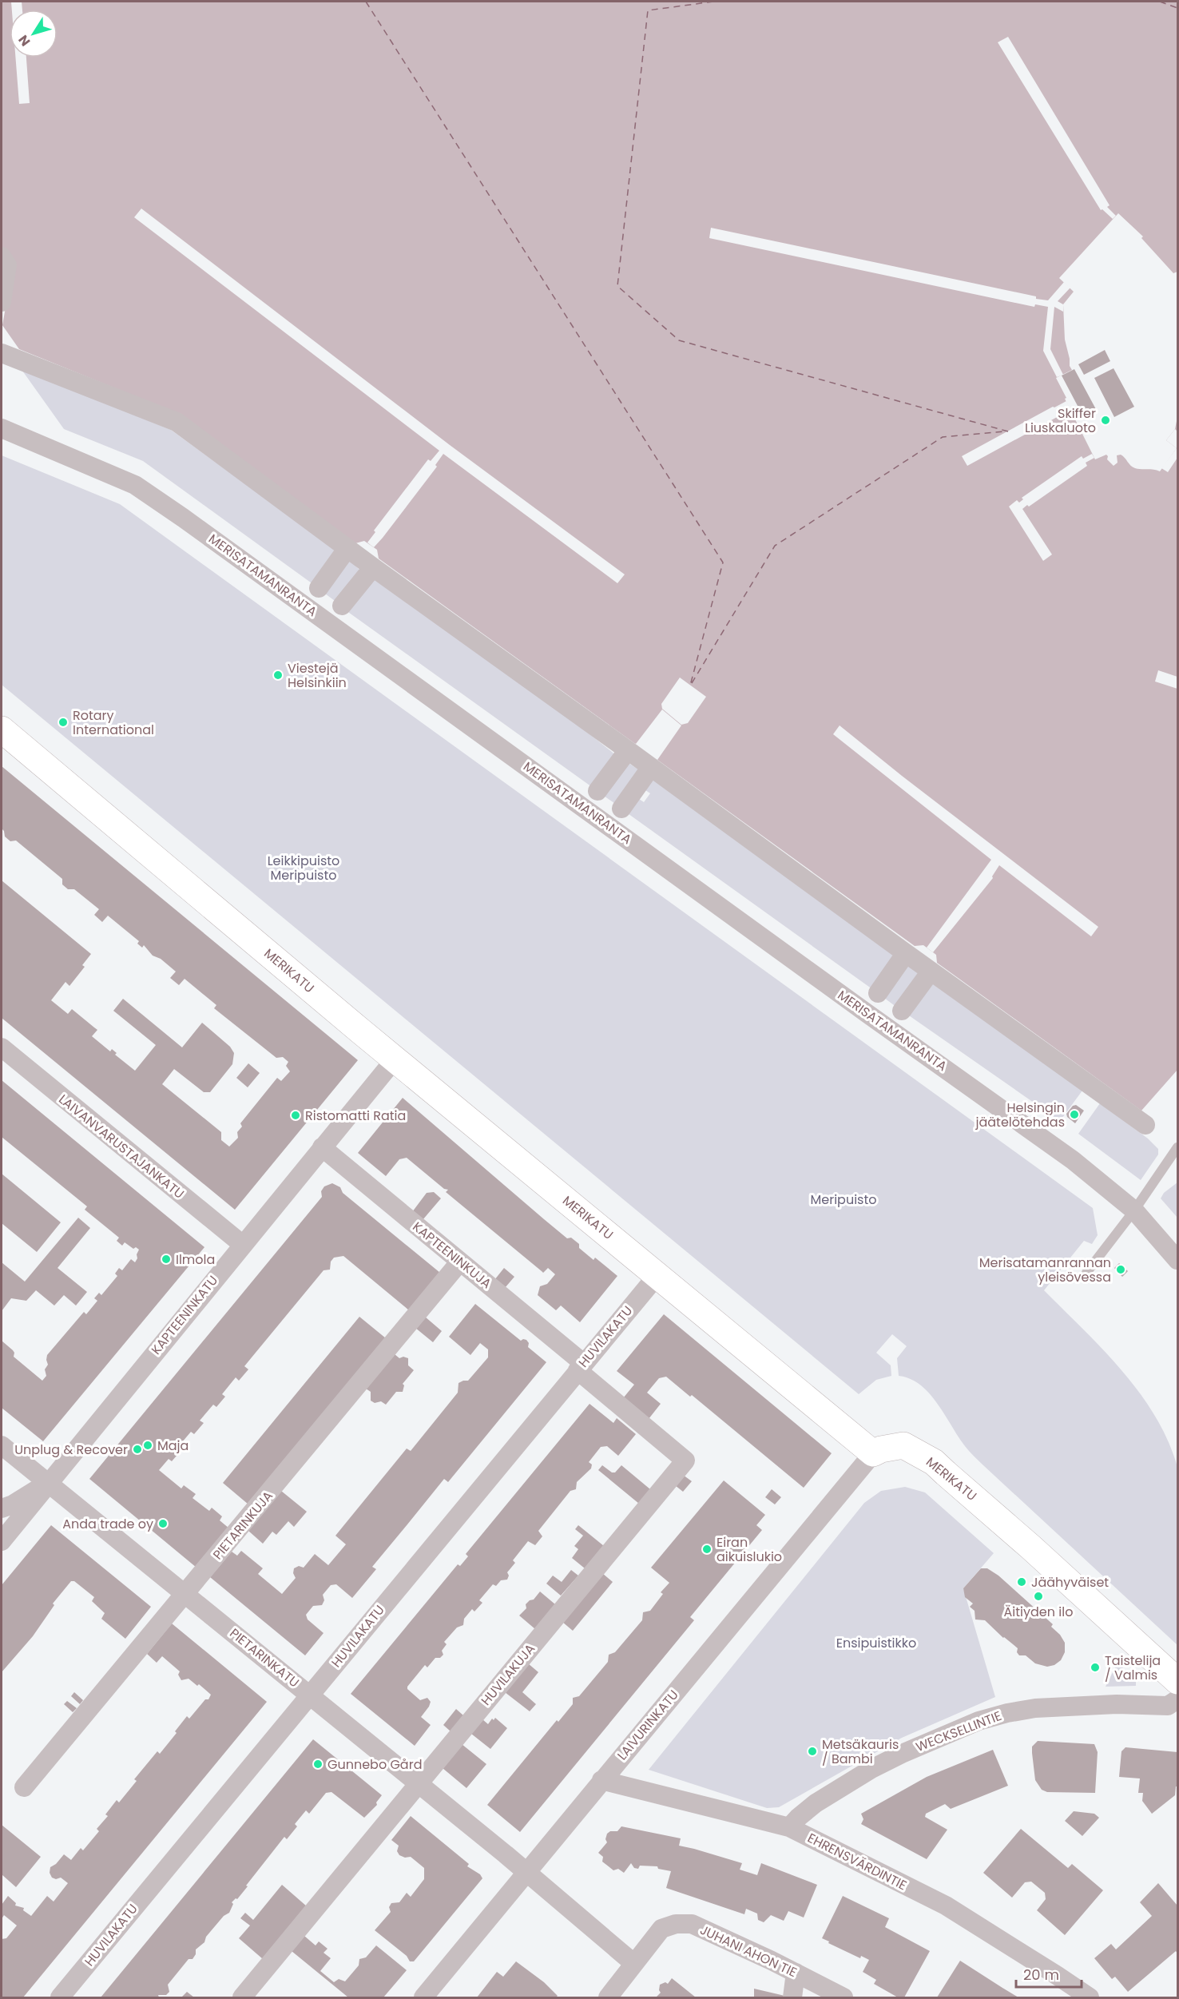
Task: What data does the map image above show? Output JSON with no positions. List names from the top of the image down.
{
  "streets": {
    "street": [
      "MERISATAMANRANTA",
      "MERIKATU",
      "LAIVANVARUSTAJANKATU",
      "KAPTEENINKUJA",
      "KAPTEENINKATU",
      "HUVILAKATU",
      "PIETARINKUJA",
      "PIETARINKATU",
      "HUVILAKUJA",
      "LAIVURINKATU",
      "WECKSELLINTIE",
      "EHRENSVÄRDINTIE",
      "JUHANI AHON TIE"
    ]
  },
  "crossings": [
    ["MERIKATU", "KAPTEENINKATU"],
    ["MERIKATU", "HUVILAKATU"],
    ["MERIKATU", "LAIVURINKATU"],
    ["LAIVANVARUSTAJANKATU", "KAPTEENINKATU"],
    ["KAPTEENINKUJA", "KAPTEENINKATU"],
    ["KAPTEENINKUJA", "HUVILAKATU"],
    ["KAPTEENINKUJA", "PIETARINKUJA"],
    ["KAPTEENINKUJA", "HUVILAKUJA"],
    ["KAPTEENINKATU", "PIETARINKATU"],
    ["HUVILAKATU", "PIETARINKATU"],
    ["HUVILAKATU", "HUVILAKUJA"],
    ["PIETARINKUJA", "PIETARINKATU"],
    ["PIETARINKATU", "HUVILAKUJA"],
    ["PIETARINKATU", "LAIVURINKATU"],
    ["LAIVURINKATU", "EHRENSVÄRDINTIE"],
    ["WECKSELLINTIE", "EHRENSVÄRDINTIE"]
  ],
  "parks": ["Leikkipuisto Meripuisto", "Meripuisto", "Ensipuistikko"],
  "places": [
    "Skiffer Liuskaluoto",
    "Viestejä Helsinkiin",
    "Rotary International",
    "Helsingin jäätelötehdas",
    "Ristomatti Ratia",
    "Ilmola",
    "Merisatamanrannan yleisövessa",
    "Maja",
    "Unplug & Recover",
    "Anda trade oy",
    "Eiran aikuislukio",
    "Jäähyväiset",
    "Äitiyden ilo",
    "Taistelija / Valmis",
    "Metsäkauris / Bambi",
    "Gunnebo Gård"
  ],
  "scale_bar": "20 m",
  "north": "bottom left"
}
